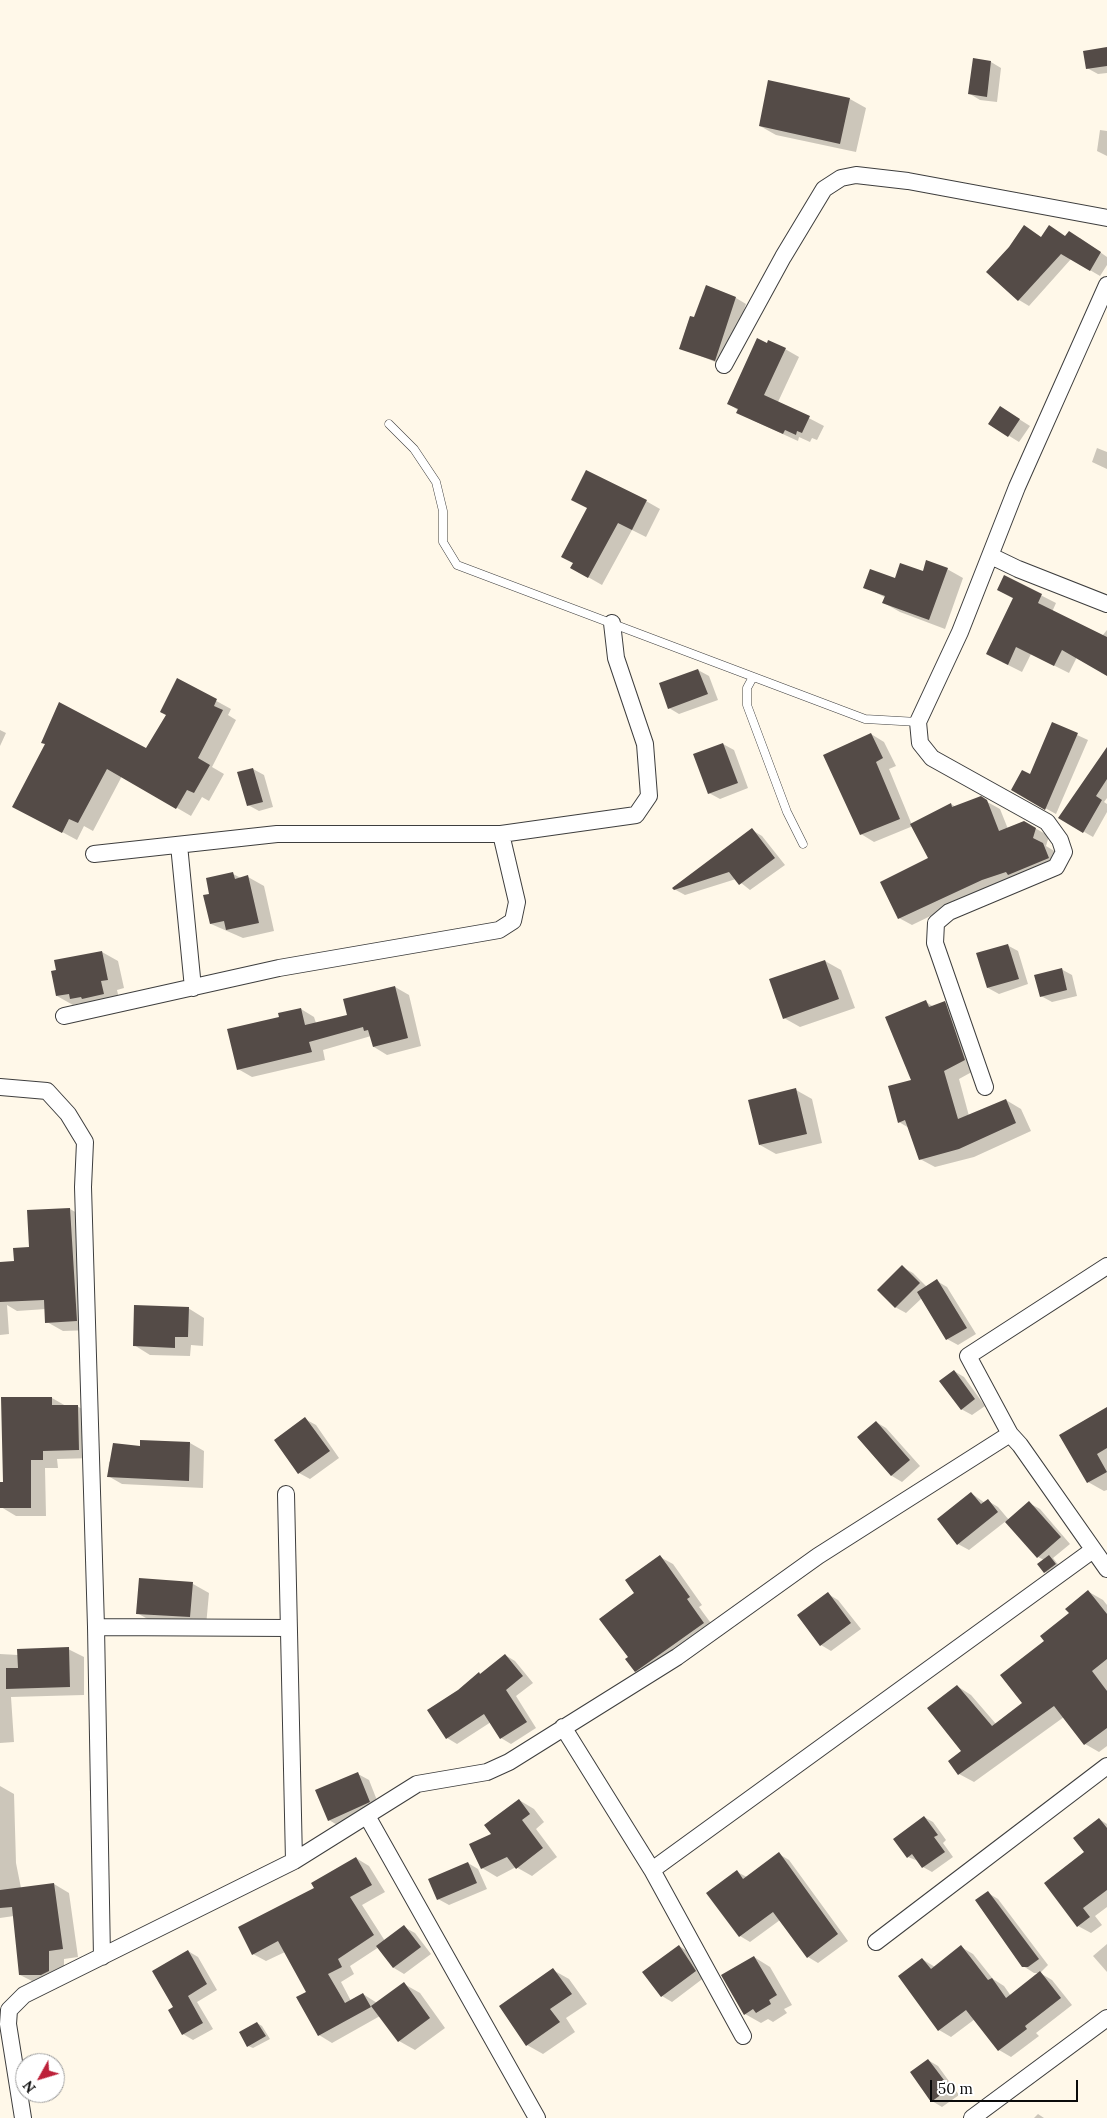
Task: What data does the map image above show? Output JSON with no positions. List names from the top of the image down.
{
  "scale_bar": "50 m",
  "north": "bottom left"
}
